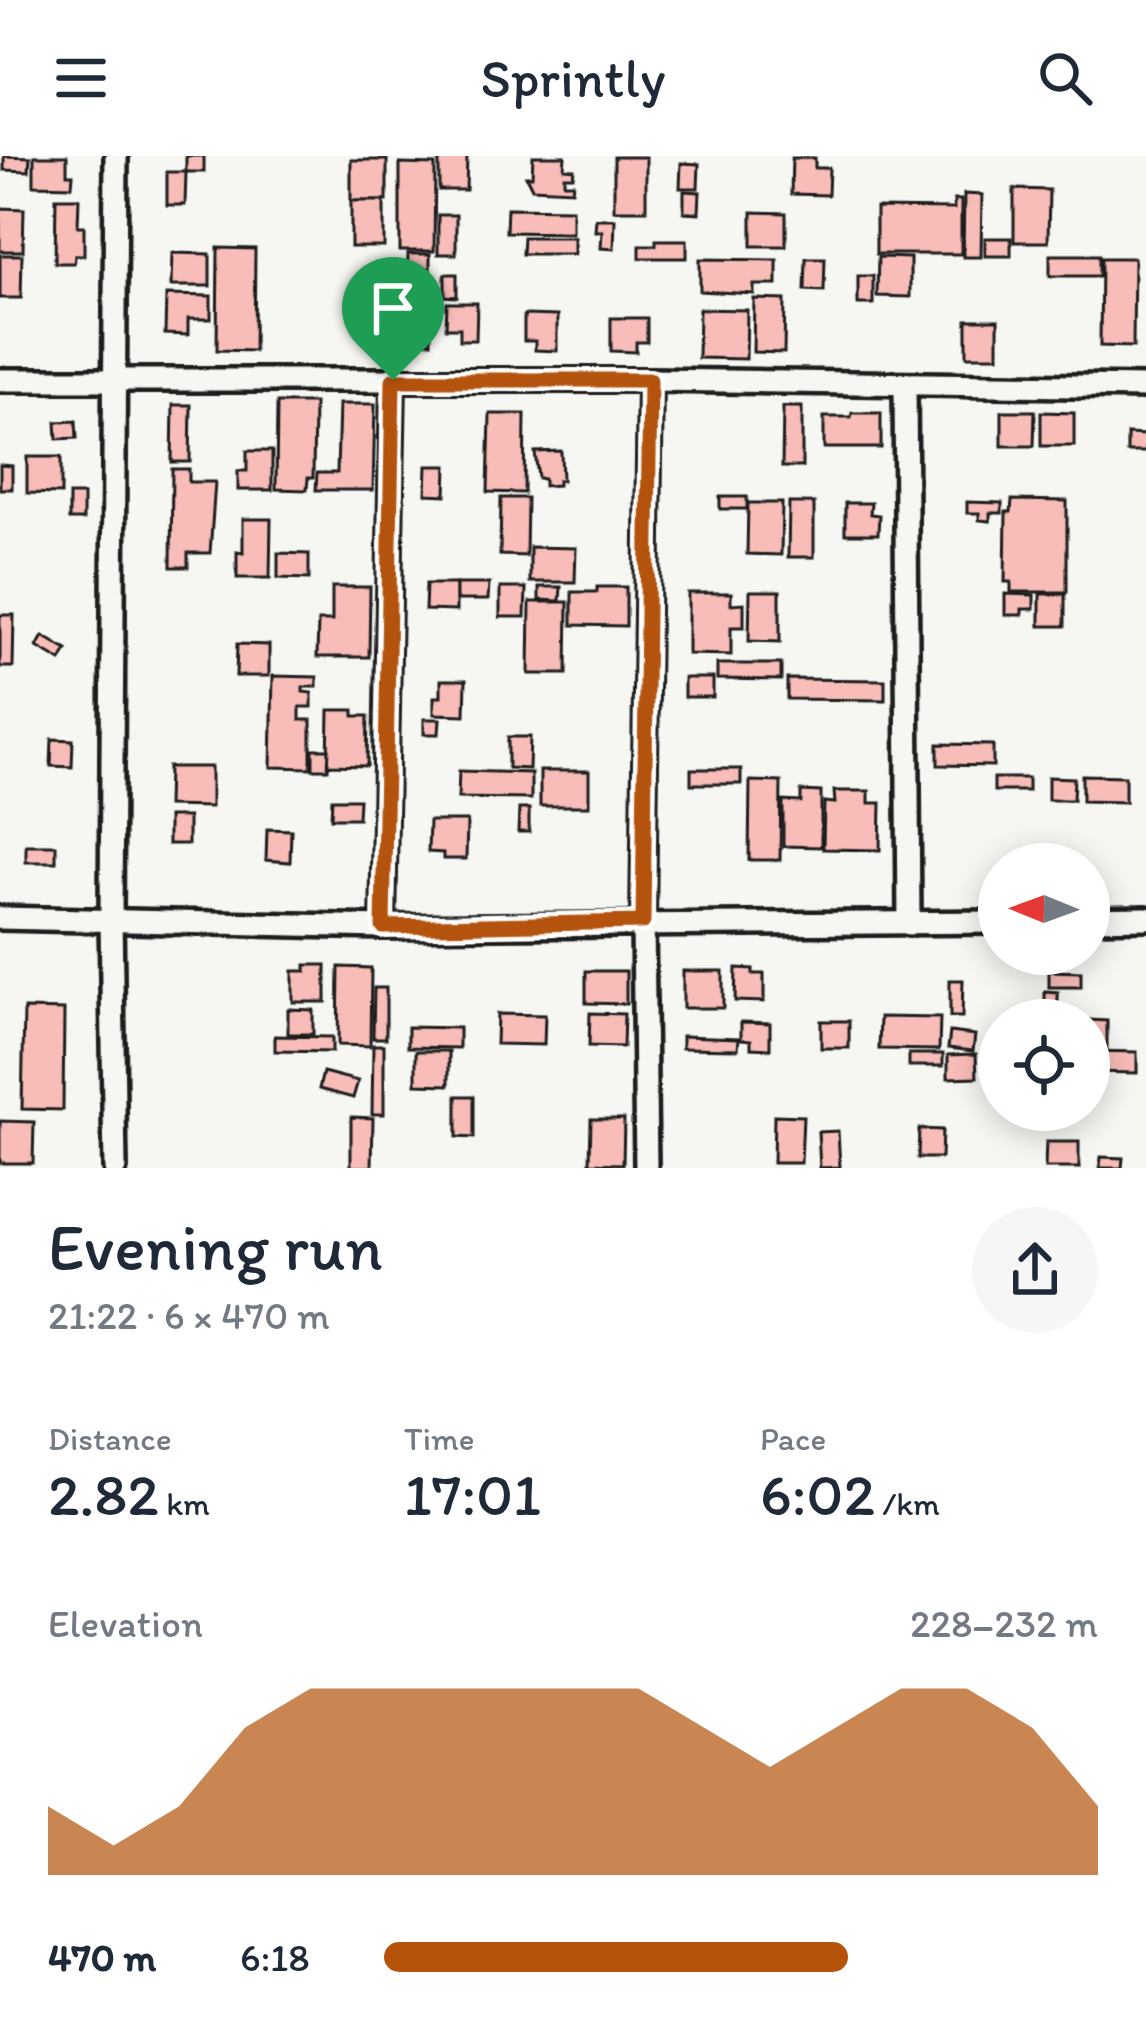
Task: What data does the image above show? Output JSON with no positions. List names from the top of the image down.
{
  "north": "left",
  "page": {
    "header": "Sprintly",
    "heading": ["Evening run", "21:22 · 6 × 470 m"],
    "stats": [
      ["Distance", "2.82 km"],
      ["Time", "17:01"],
      ["Pace", "6:02 /km"]
    ],
    "chart": ["Elevation", "228–232 m"],
    "list": [
      {
        "name": "470 m",
        "note": "6:18"
      }
    ]
  }
}
